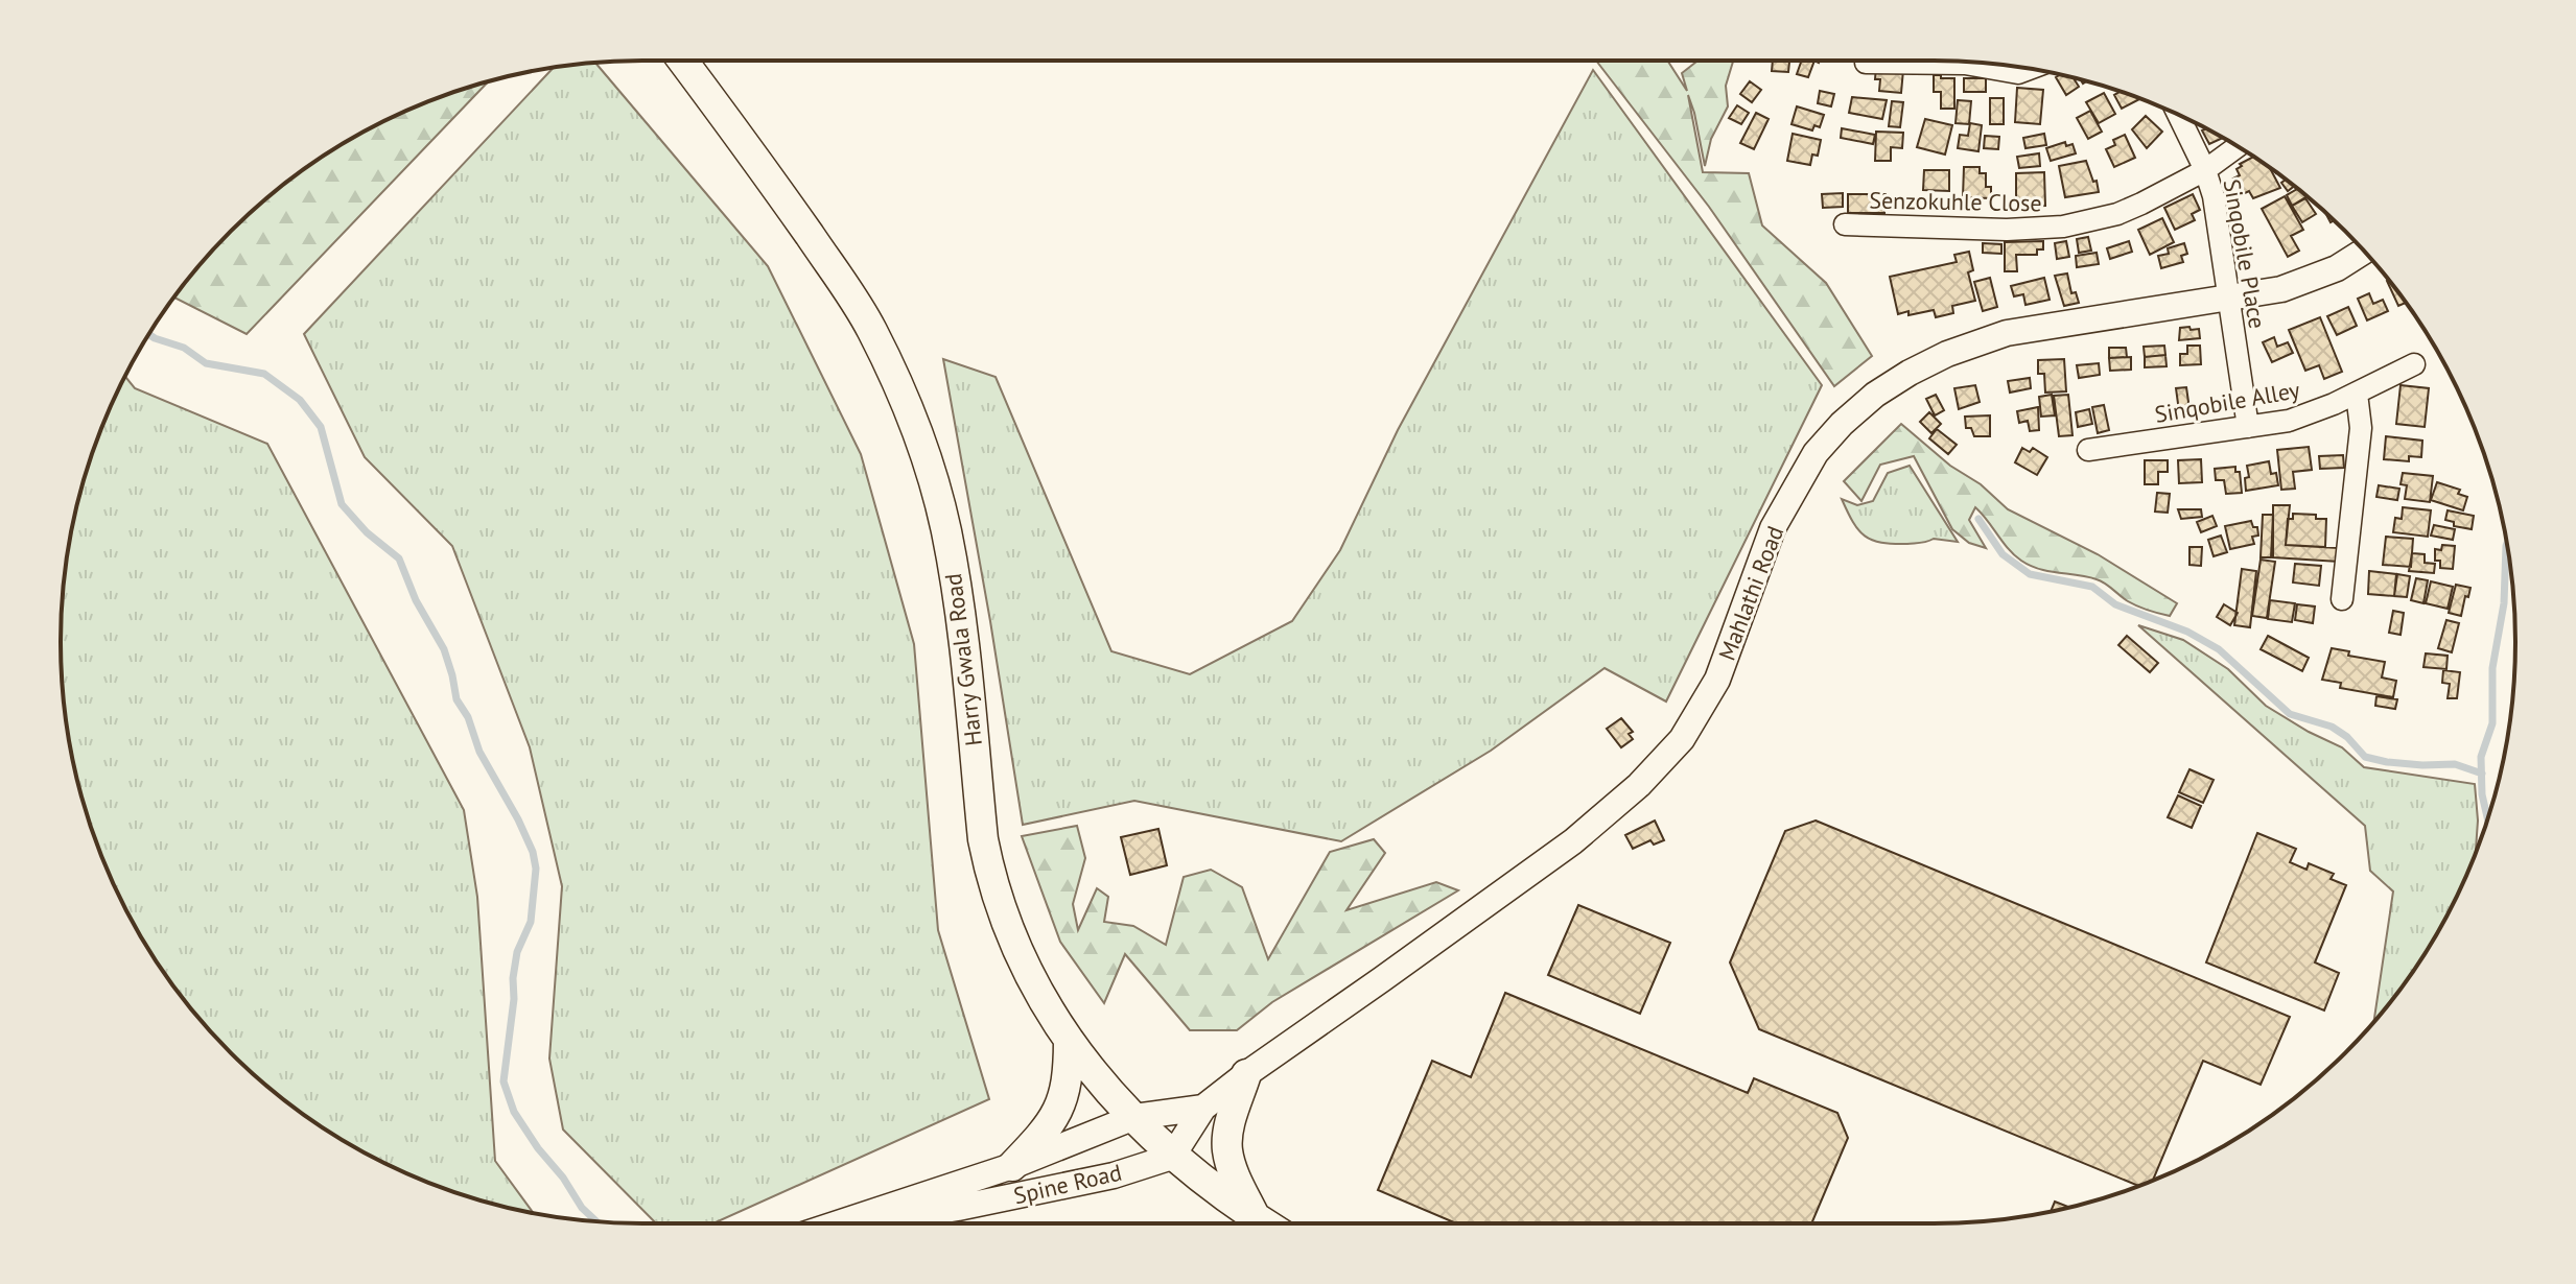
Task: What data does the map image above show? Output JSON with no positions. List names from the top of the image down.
{
  "streets": {
    "main road": ["Harry Gwala Road"],
    "street": [
      "Senzokuhle Close",
      "Sinqobile Place",
      "Sinqobile Alley",
      "Mahlathi Road",
      "Spine Road"
    ]
  },
  "crossings": [
    ["Senzokuhle Close", "Sinqobile Place"],
    ["Sinqobile Place", "Sinqobile Alley"],
    ["Sinqobile Place", "Mahlathi Road"],
    ["Mahlathi Road", "Harry Gwala Road"],
    ["Mahlathi Road", "Spine Road"],
    ["Harry Gwala Road", "Spine Road"]
  ]
}
